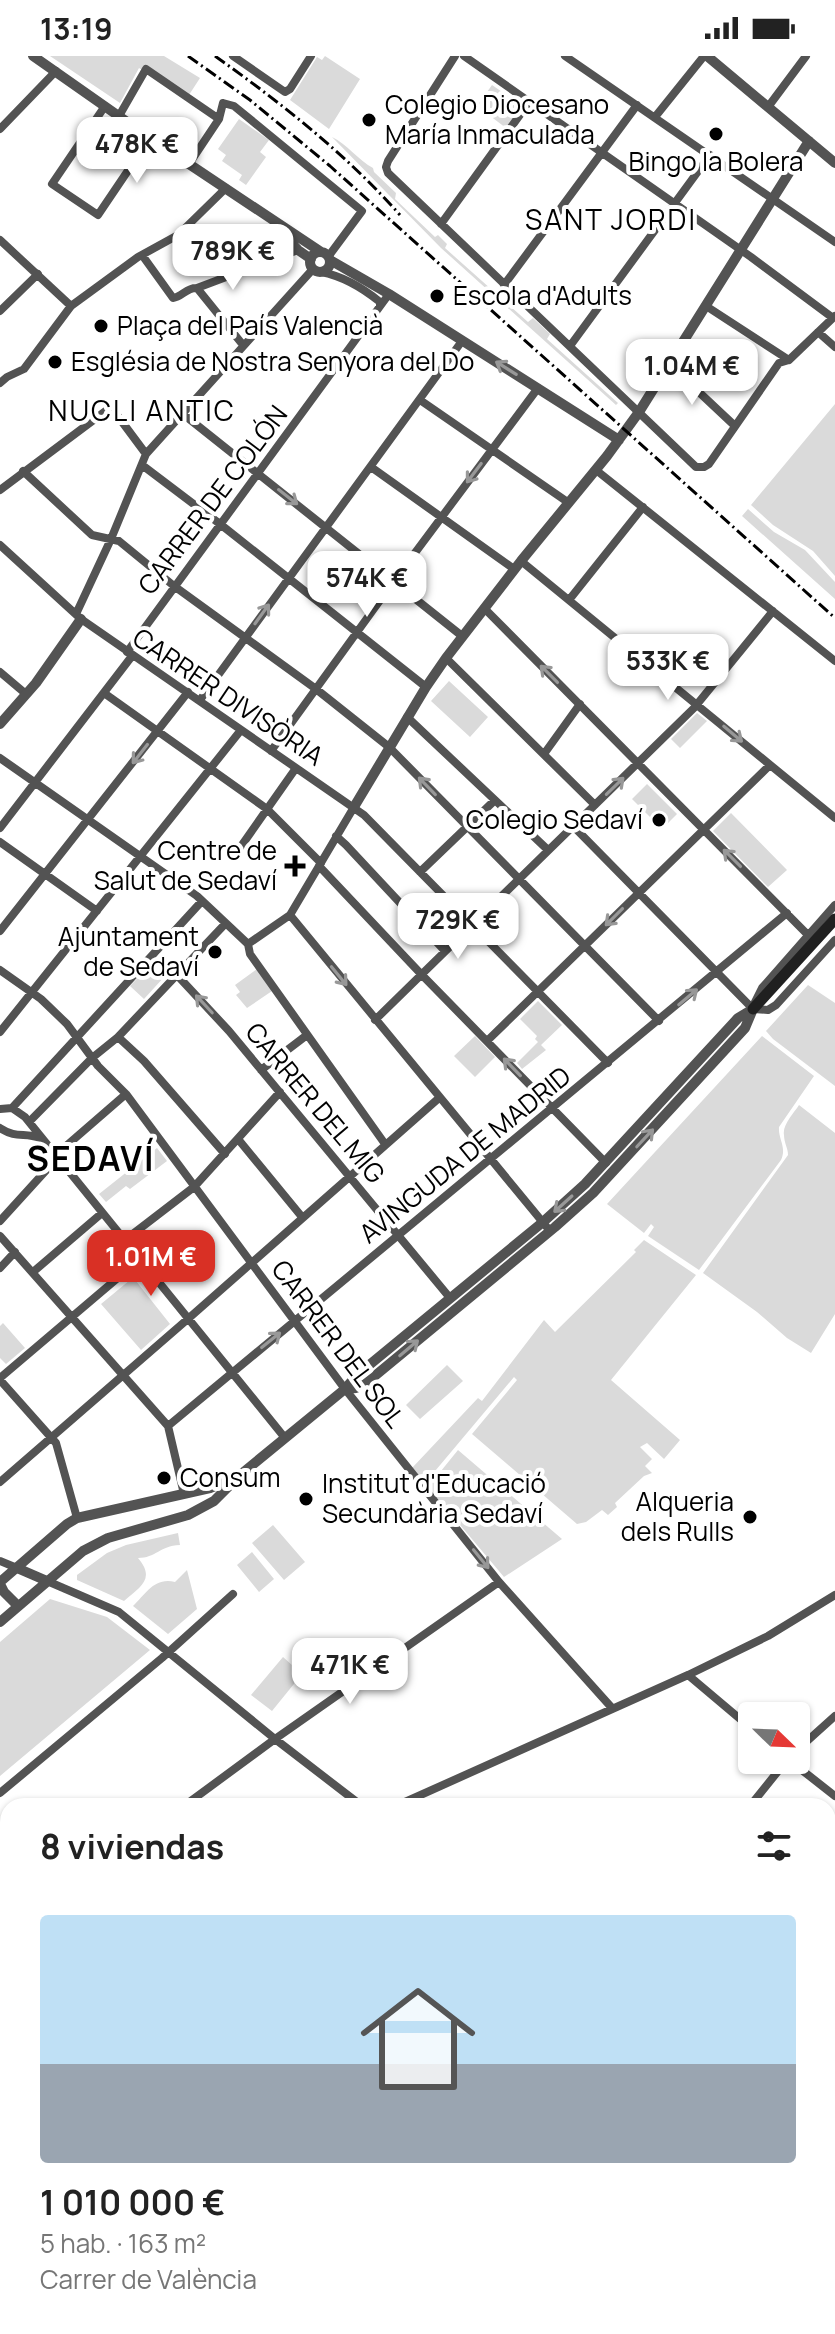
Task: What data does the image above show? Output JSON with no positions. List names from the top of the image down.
{
  "streets": {
    "street": [
      "CARRER DE COLÓN",
      "CARRER DIVISÒRIA",
      "CARRER DEL MIG",
      "AVINGUDA DE MADRID",
      "CARRER DEL SOL"
    ]
  },
  "crossings": [
    ["CARRER DE COLÓN", "CARRER DIVISÒRIA"],
    ["CARRER DIVISÒRIA", "AVINGUDA DE MADRID"],
    ["CARRER DEL MIG", "AVINGUDA DE MADRID"],
    ["AVINGUDA DE MADRID", "CARRER DEL SOL"]
  ],
  "districts": ["SANT JORDI", "NUCLI ANTIC", "SEDAVÍ"],
  "places": {
    "other": [
      "Colegio Diocesano María Inmaculada",
      "Bingo la Bolera",
      "Escola d'Adults",
      "Plaça del País Valencià",
      "Església de Nostra Senyora del Do",
      "Colegio Sedaví",
      "Ajuntament de Sedaví",
      "Consum",
      "Institut d'Educació Secundària Sedaví",
      "Alqueria dels Rulls"
    ],
    "health": ["Centre de Salut de Sedaví"]
  },
  "north": "bottom right",
  "page": {
    "status": "13:19",
    "price": [
      "478K €",
      "789K €",
      "1.04M €",
      "574K €",
      "533K €",
      "729K €",
      "1.01M €",
      "471K €"
    ],
    "heading": "8 viviendas",
    "list": [
      {
        "name": "1 010 000 €",
        "note": "5 hab. · 163 m² · Carrer de València"
      }
    ]
  }
}
